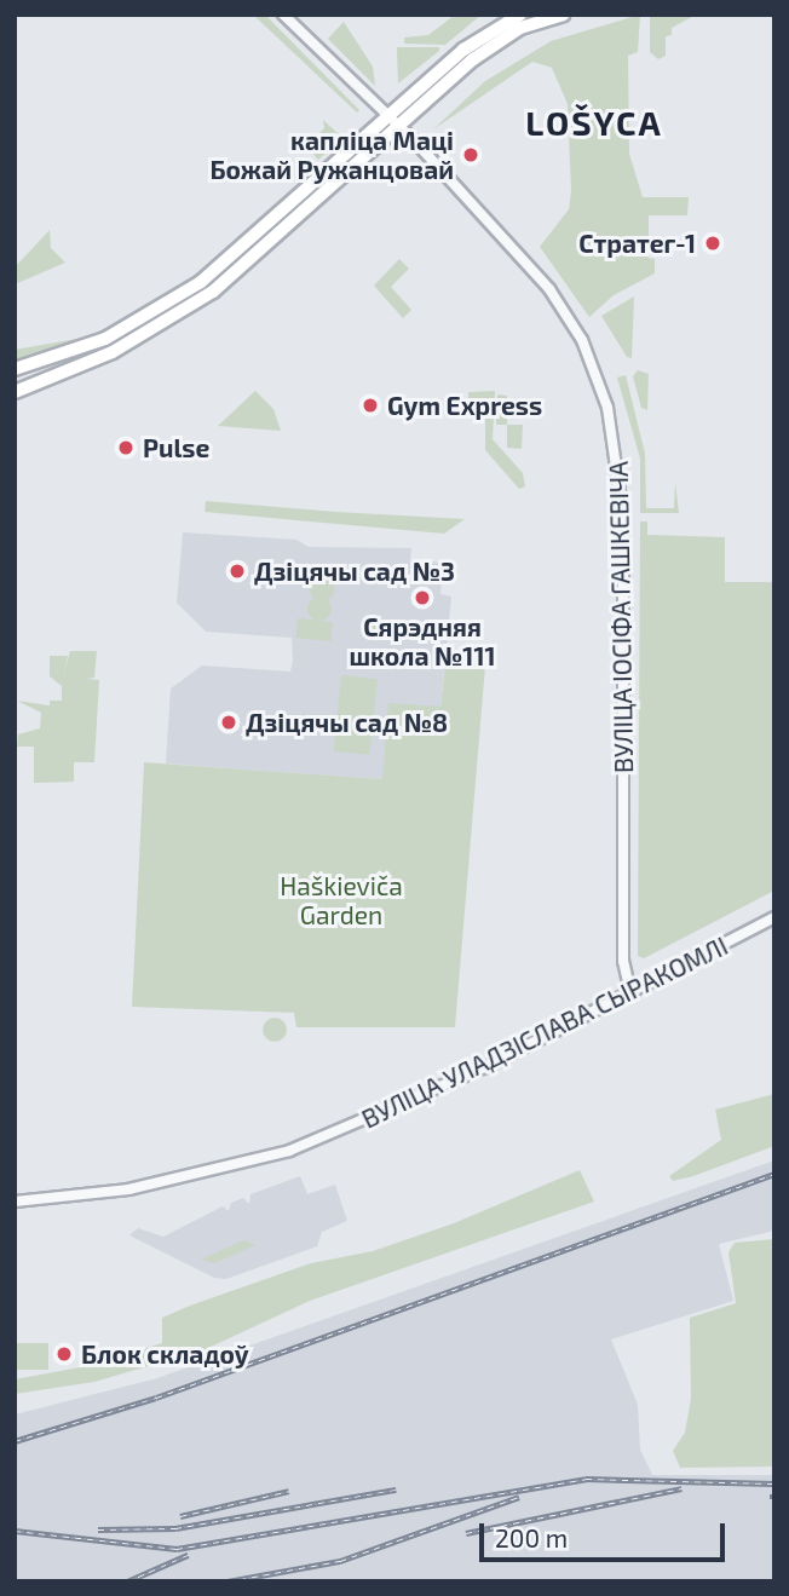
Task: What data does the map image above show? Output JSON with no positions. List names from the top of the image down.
{
  "streets": {
    "street": ["ВУЛІЦА ІОСІФА ГАШКЕВІЧА", "ВУЛІЦА УЛАДЗІСЛАВА СЫРАКОМЛІ"]
  },
  "crossings": [
    ["ВУЛІЦА ІОСІФА ГАШКЕВІЧА", "ВУЛІЦА УЛАДЗІСЛАВА СЫРАКОМЛІ"]
  ],
  "districts": ["LOŠYCA"],
  "parks": ["Haškieviča Garden"],
  "places": [
    "капліца Маці Божай Ружанцовай",
    "Стратег-1",
    "Gym Express",
    "Pulse",
    "Дзіцячы сад №3",
    "Сярэдняя школа №111",
    "Дзіцячы сад №8",
    "Блок складоў"
  ],
  "scale_bar": "200 m"
}
